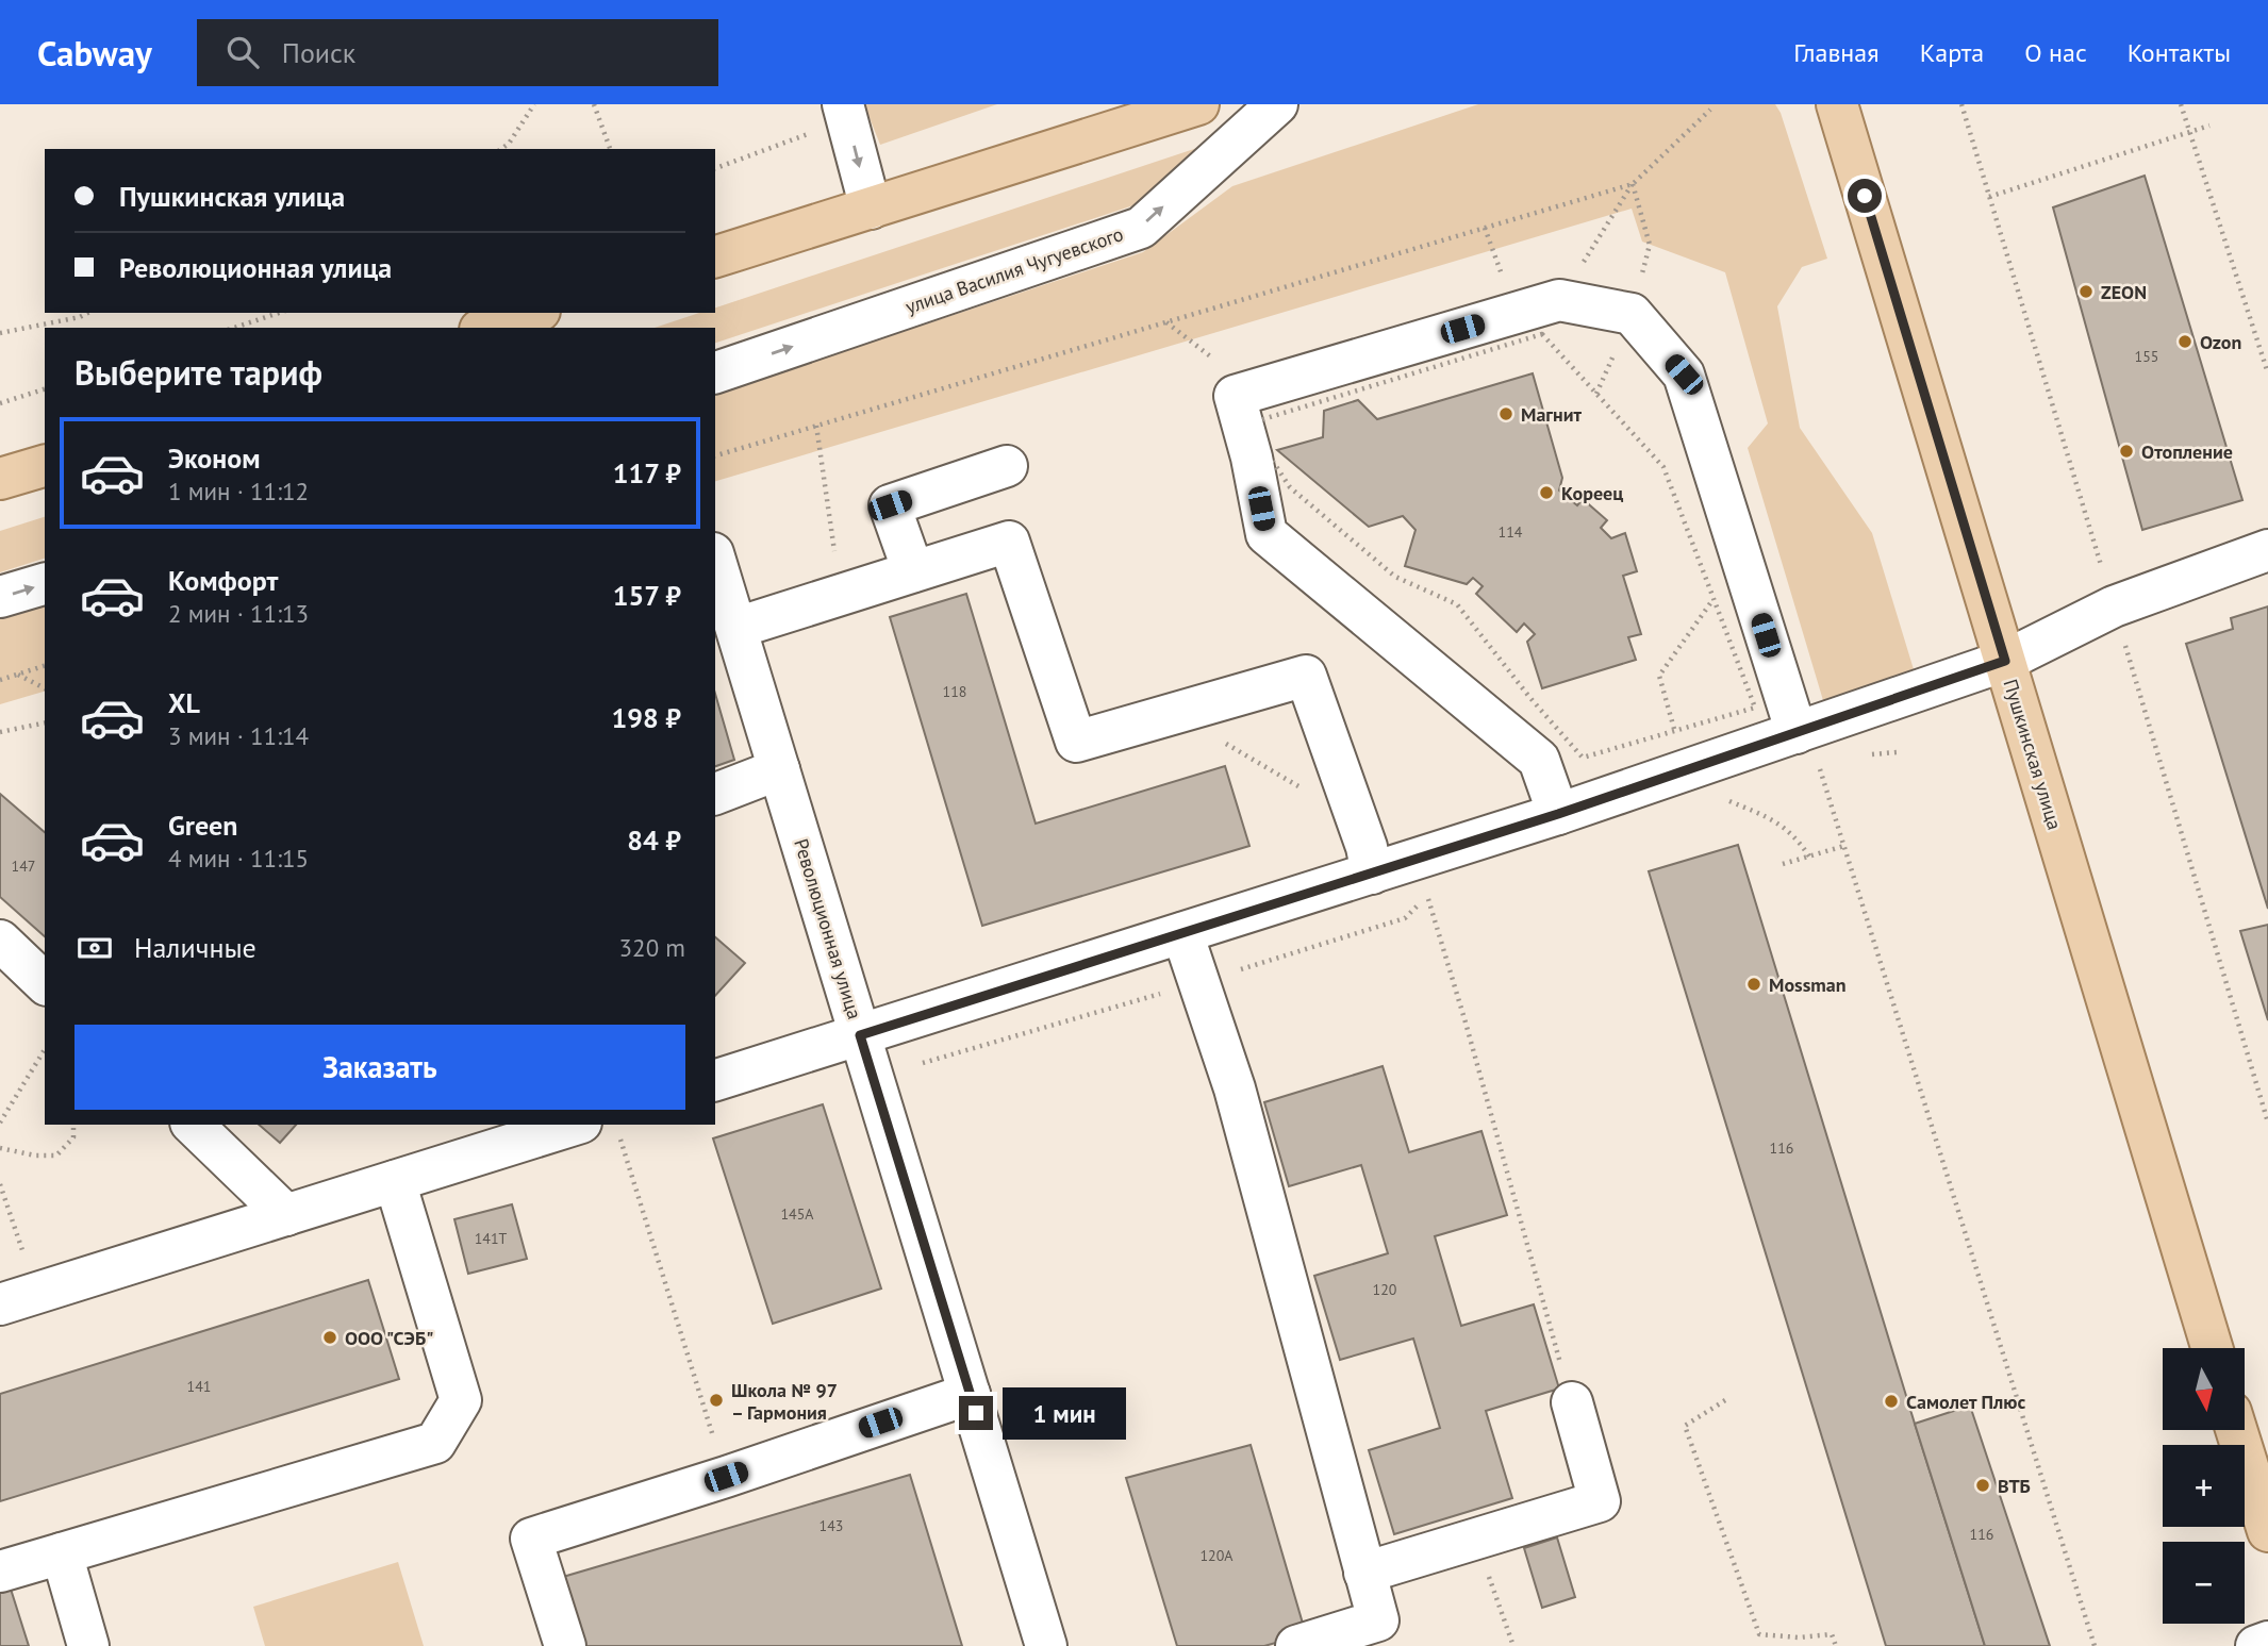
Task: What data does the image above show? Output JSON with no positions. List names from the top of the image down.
{
  "streets": {
    "main road": ["Пушкинская улица"],
    "street": ["улица Василия Чугуевского", "Революционная улица"]
  },
  "one_way": ["улица Василия Чугуевского"],
  "places": [
    "ZEON",
    "Ozon",
    "Магнит",
    "Отопление",
    "Кореец",
    "Mossman",
    "ООО \"СЭБ\"",
    "Школа № 97 – Гармония",
    "Самолет Плюс",
    "ВТБ"
  ],
  "house_numbers": [
    "155",
    "114",
    "118",
    "147",
    "116",
    "145А",
    "141Т",
    "120",
    "141",
    "143",
    "116",
    "120А"
  ],
  "north": "bottom",
  "page": {
    "header": "Cabway",
    "search": "Поиск",
    "nav": [
      "Главная",
      "Карта",
      "О нас",
      "Контакты"
    ],
    "banner": ["Пушкинская улица", "Революционная улица"],
    "heading": "Выберите тариф",
    "list": [
      {
        "name": "Эконом",
        "note": "1 мин · 11:12",
        "value": "117 ₽"
      },
      {
        "name": "Комфорт",
        "note": "2 мин · 11:13",
        "value": "157 ₽"
      },
      {
        "name": "XL",
        "note": "3 мин · 11:14",
        "value": "198 ₽"
      },
      {
        "name": "Green",
        "note": "4 мин · 11:15",
        "value": "84 ₽"
      }
    ],
    "pay": ["Наличные", "320 m"],
    "buttons": "Заказать",
    "map_buttons": ["+", "−"],
    "bubble": "1 мин"
  }
}
